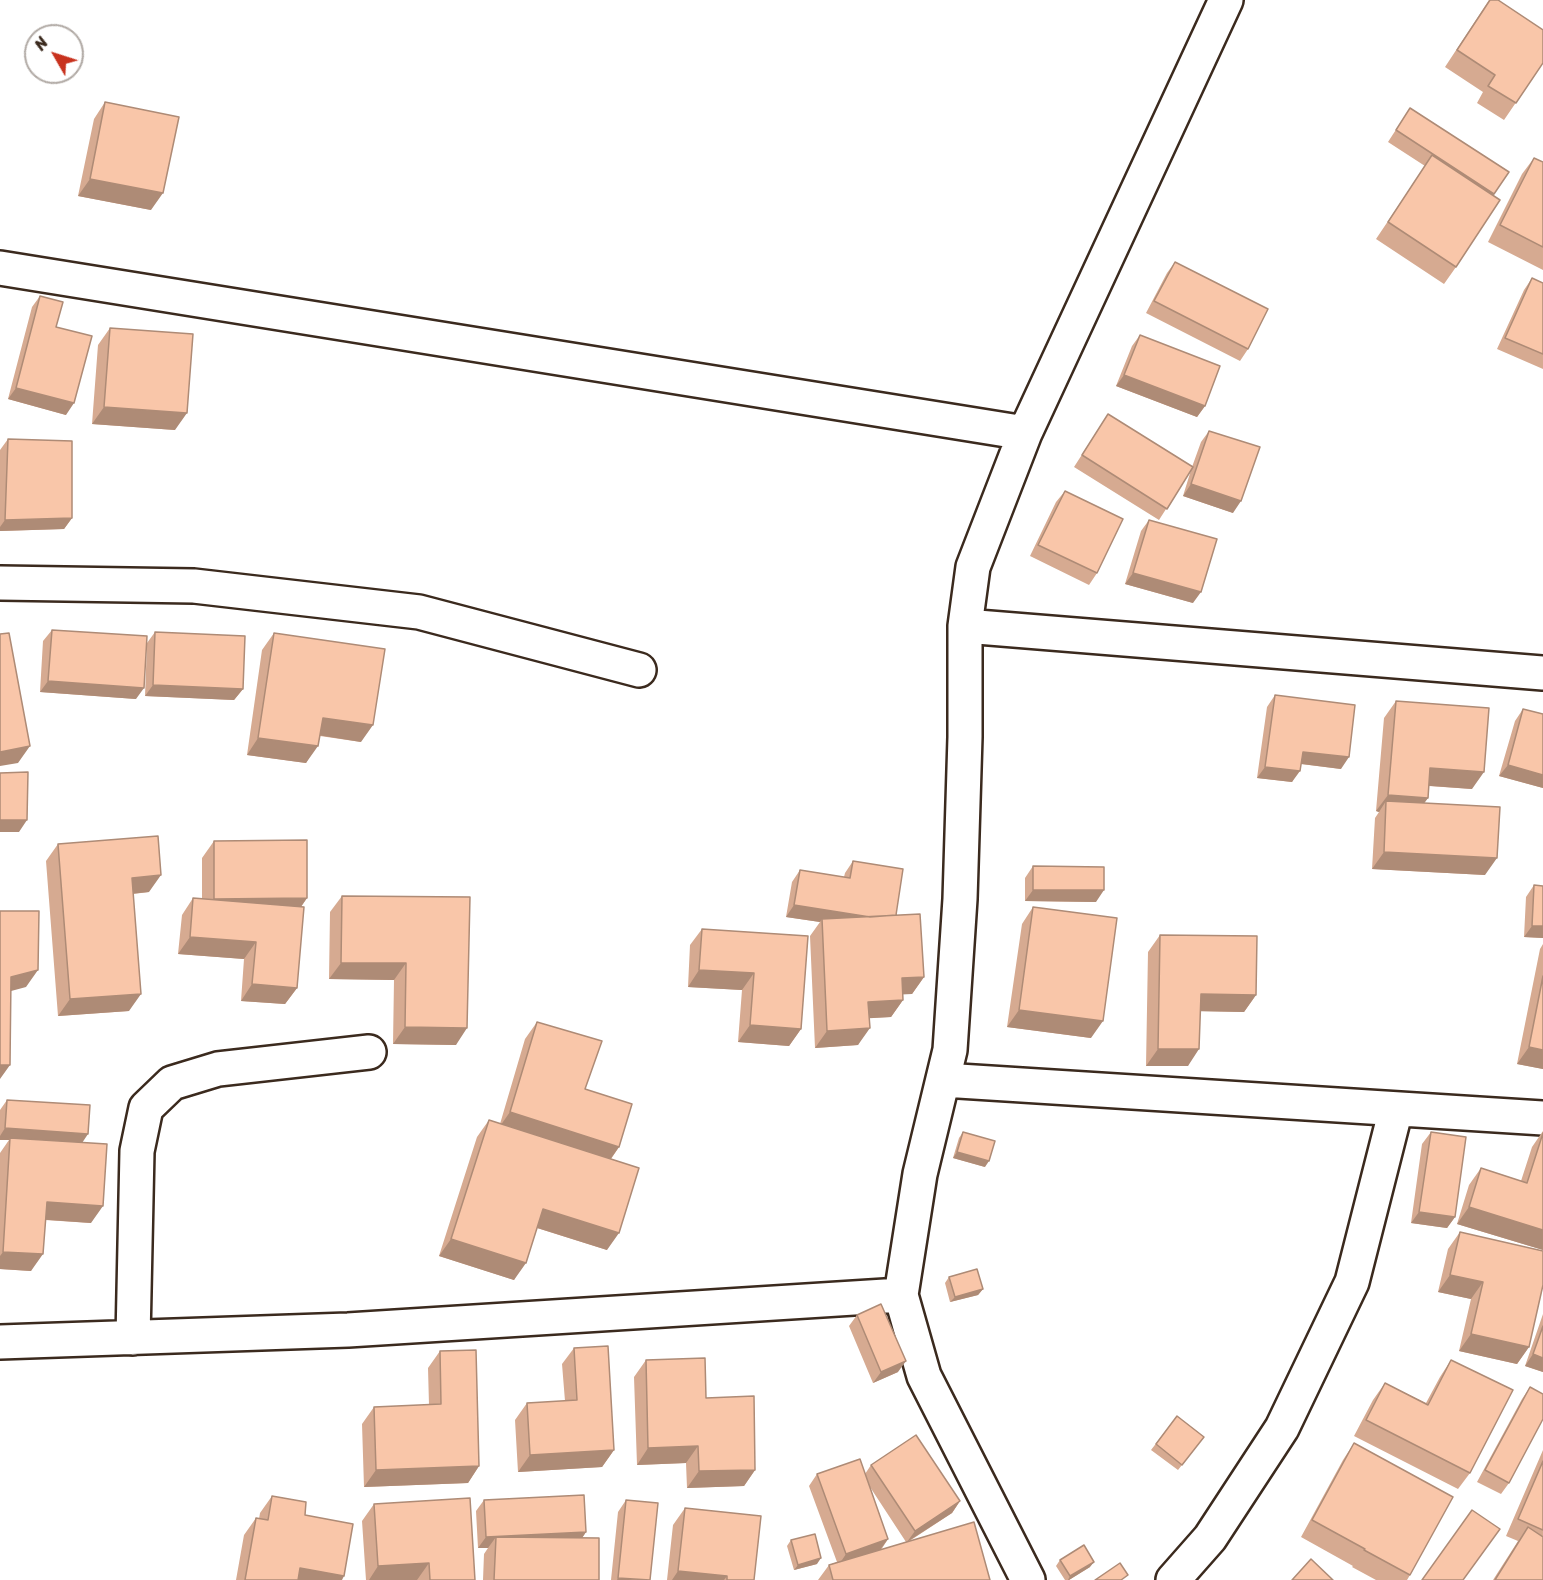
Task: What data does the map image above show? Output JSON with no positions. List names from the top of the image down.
{
  "north": "top left"
}
